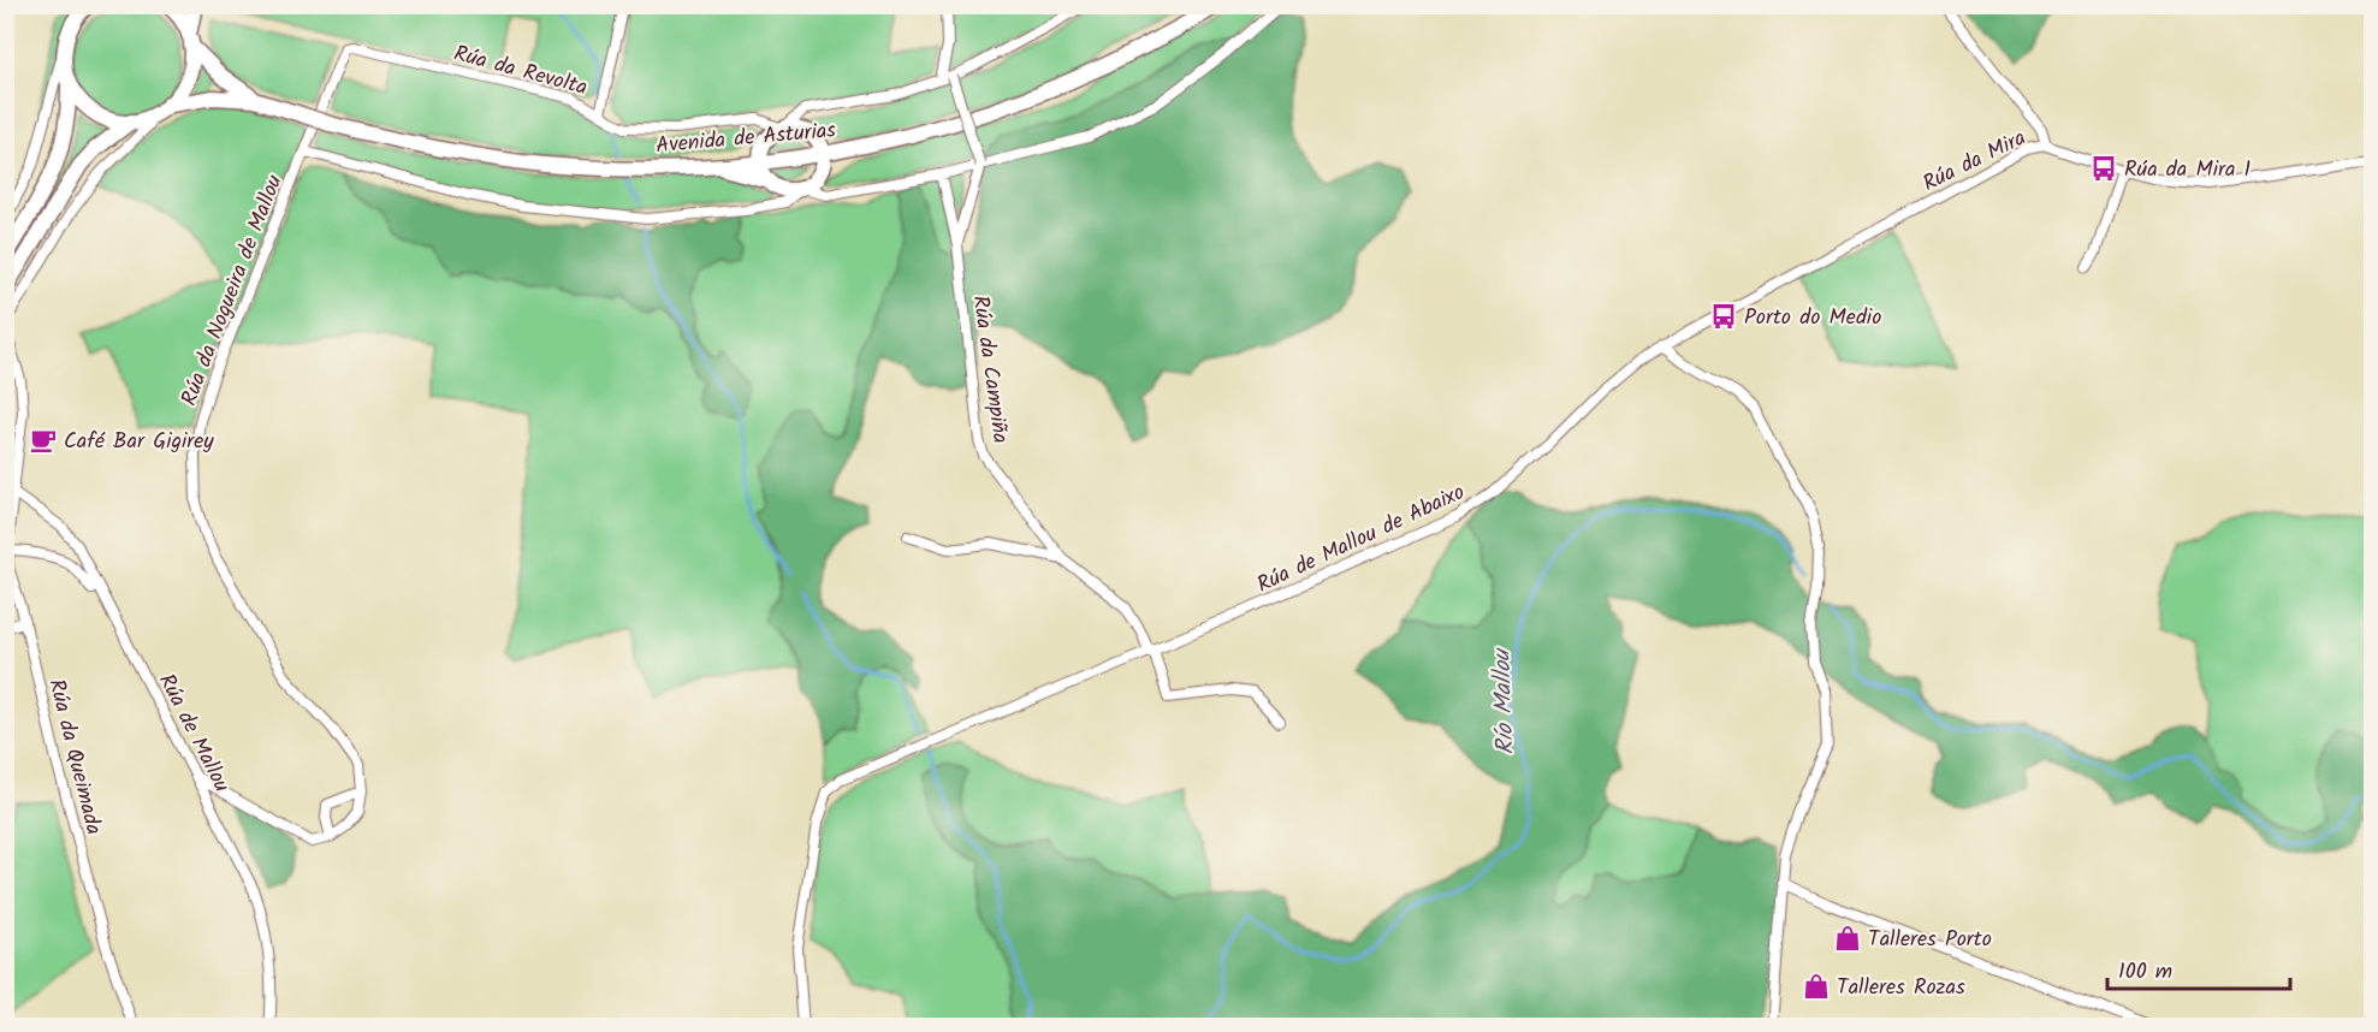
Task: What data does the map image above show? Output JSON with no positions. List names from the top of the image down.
{
  "streets": {
    "main road": ["Avenida de Asturias"],
    "street": [
      "Rúa da Revolta",
      "Rúa da Mira",
      "Rúa da Nogueira de Mallou",
      "Rúa da Campiña",
      "Rúa de Mallou de Abaixo",
      "Rúa de Mallou",
      "Rúa da Queimada"
    ]
  },
  "crossings": [
    ["Rúa da Revolta", "Rúa da Nogueira de Mallou"],
    ["Rúa da Mira", "Rúa de Mallou de Abaixo"],
    ["Rúa da Campiña", "Rúa de Mallou de Abaixo"],
    ["Rúa de Mallou", "Rúa da Queimada"]
  ],
  "water": ["Río Mallou"],
  "places": {
    "bus stop": ["Rúa da Mira 1", "Porto do Medio"],
    "cafe": ["Café Bar Gigirey"],
    "shop": ["Talleres Porto", "Talleres Rozas"]
  },
  "scale_bar": "100 m"
}
